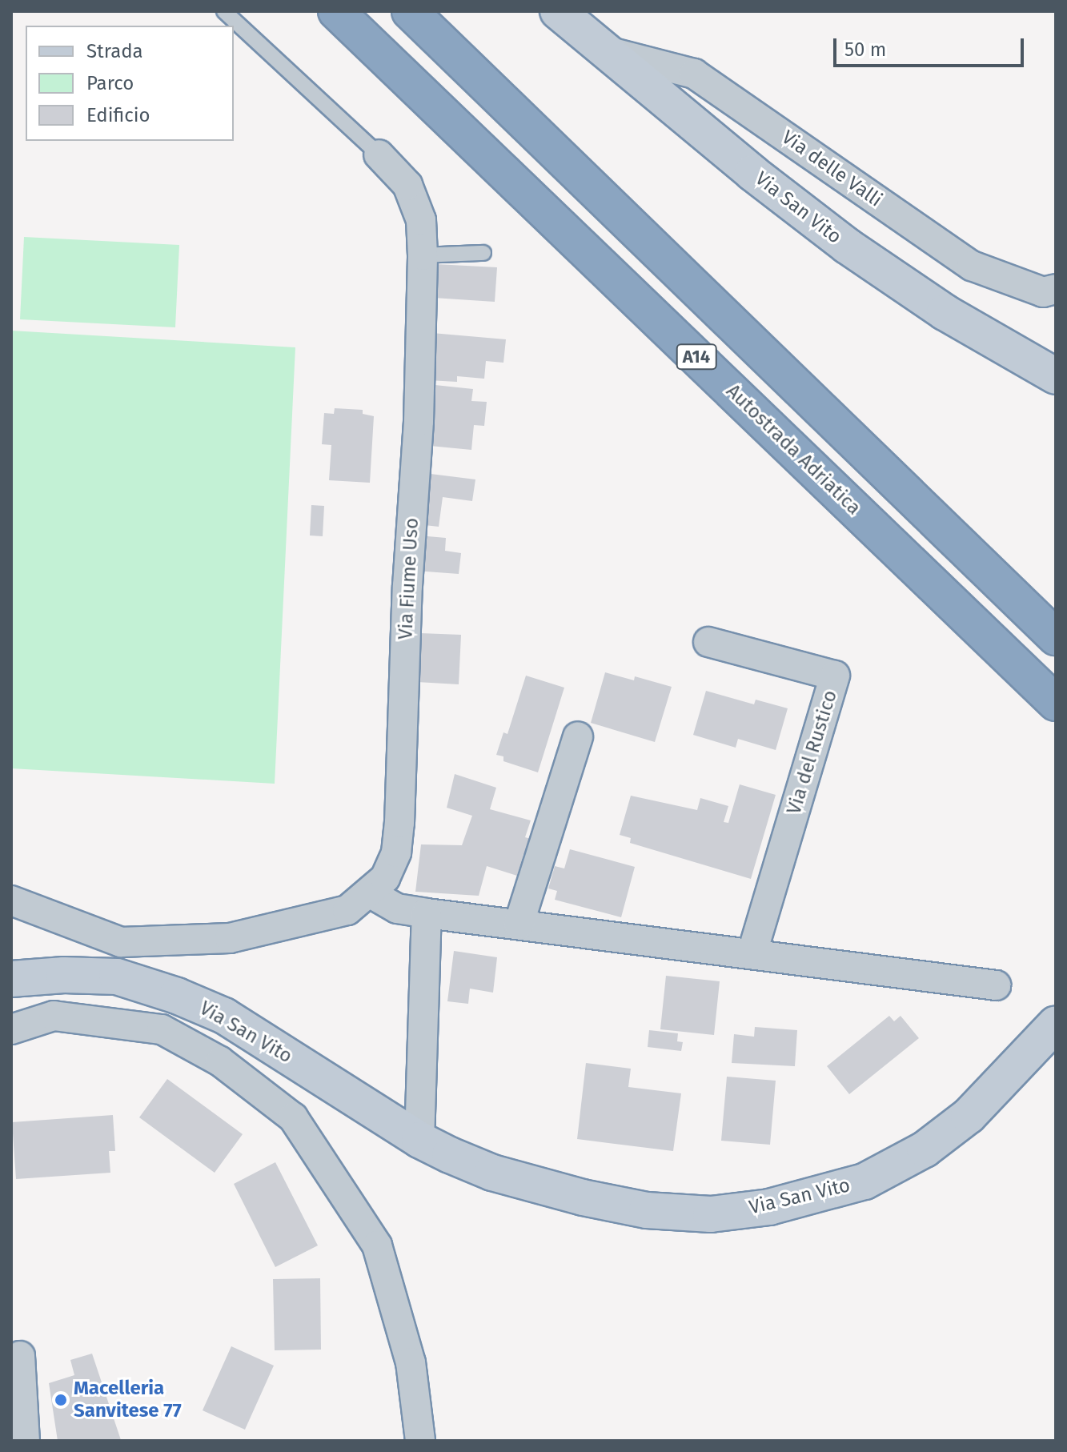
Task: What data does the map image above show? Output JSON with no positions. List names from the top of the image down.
{
  "streets": {
    "highway": ["A14", "Autostrada Adriatica"],
    "street": [
      "Via delle Valli",
      "Via San Vito",
      "Via Fiume Uso",
      "Via del Rustico"
    ]
  },
  "crossings": [
    ["Via delle Valli", "Via San Vito"]
  ],
  "places": ["Macelleria Sanvitese 77"],
  "legend": ["Strada", "Parco", "Edificio"],
  "scale_bar": "50 m"
}
